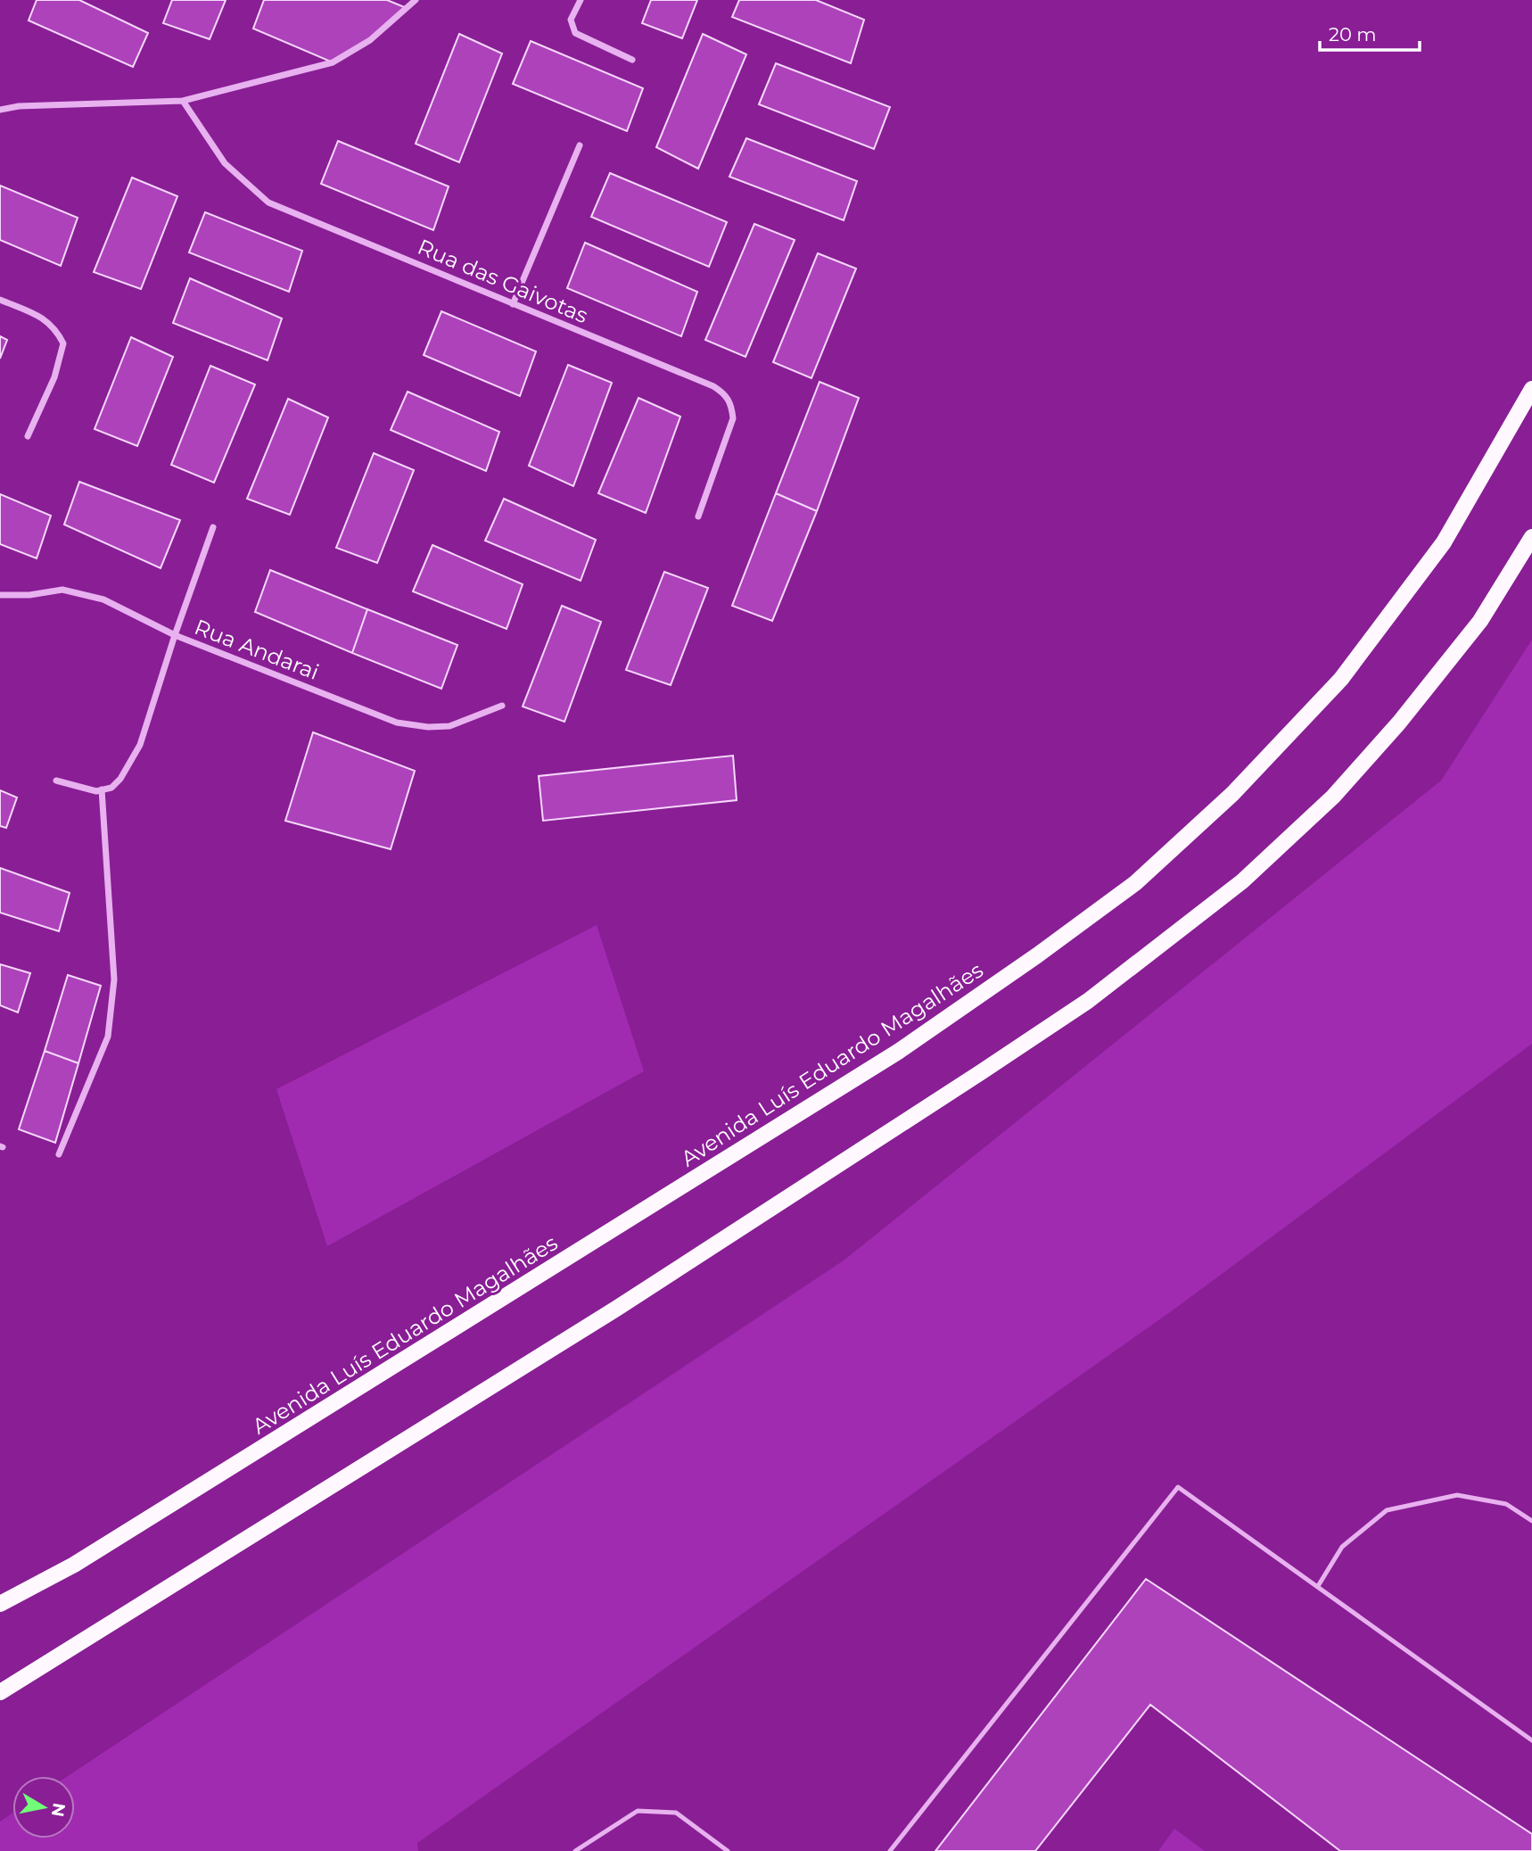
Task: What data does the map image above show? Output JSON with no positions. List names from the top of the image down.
{
  "streets": {
    "main road": ["Avenida Luís Eduardo Magalhães"],
    "street": ["Rua das Gaivotas", "Rua Andarai"]
  },
  "scale_bar": "20 m",
  "north": "right"
}
